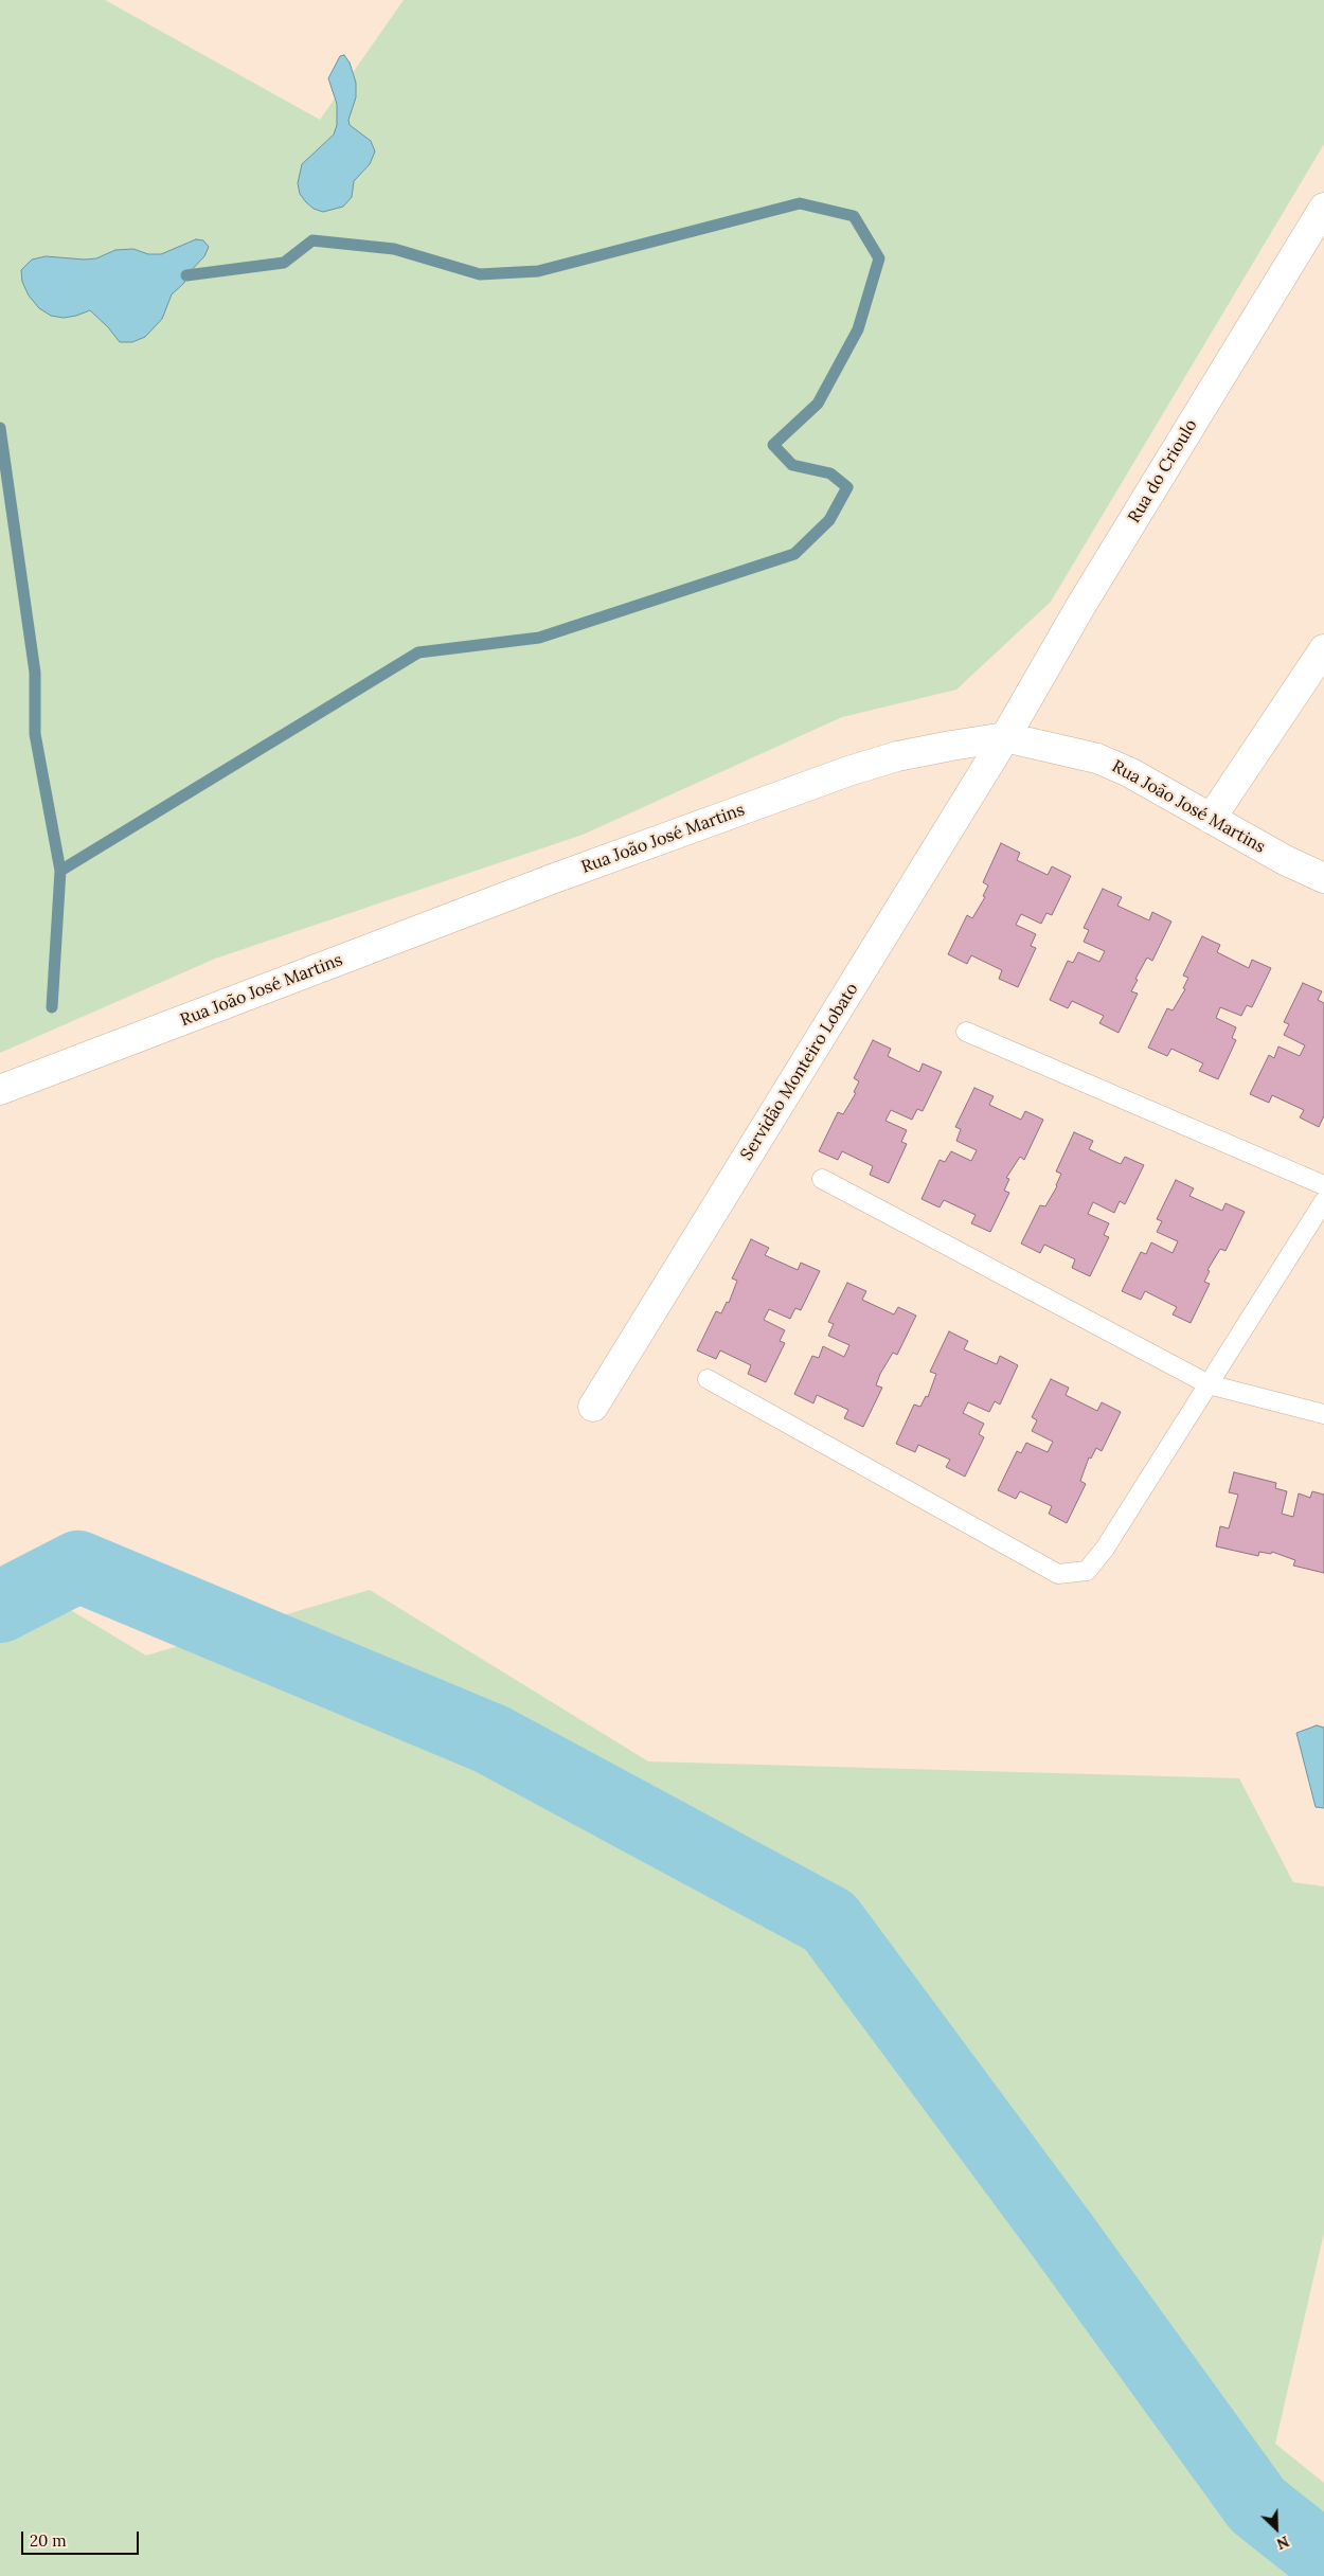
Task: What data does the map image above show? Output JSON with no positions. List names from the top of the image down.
{
  "streets": {
    "street": ["Rua do Crioulo", "Rua João José Martins", "Servidão Monteiro Lobato"]
  },
  "crossings": [
    ["Rua do Crioulo", "Rua João José Martins"],
    ["Rua do Crioulo", "Servidão Monteiro Lobato"],
    ["Rua João José Martins", "Servidão Monteiro Lobato"]
  ],
  "scale_bar": "20 m",
  "north": "bottom right"
}
